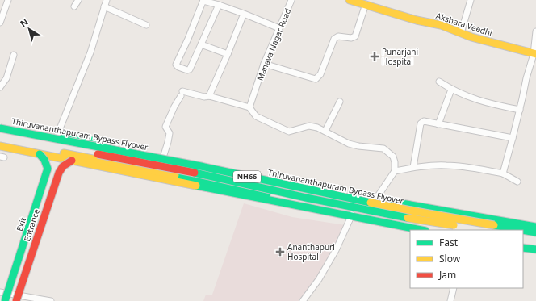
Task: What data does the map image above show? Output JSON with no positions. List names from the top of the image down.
{
  "streets": {
    "main road": [
      "Akshara Veedhi",
      "Thiruvananthapuram Bypass Flyover",
      "NH66",
      "Exit",
      "Entrance"
    ],
    "street": ["Manava Nagar Road"]
  },
  "places": {
    "health": ["Punarjani Hospital", "Ananthapuri Hospital"]
  },
  "legend": ["Fast", "Slow", "Jam"],
  "north": "top left"
}
